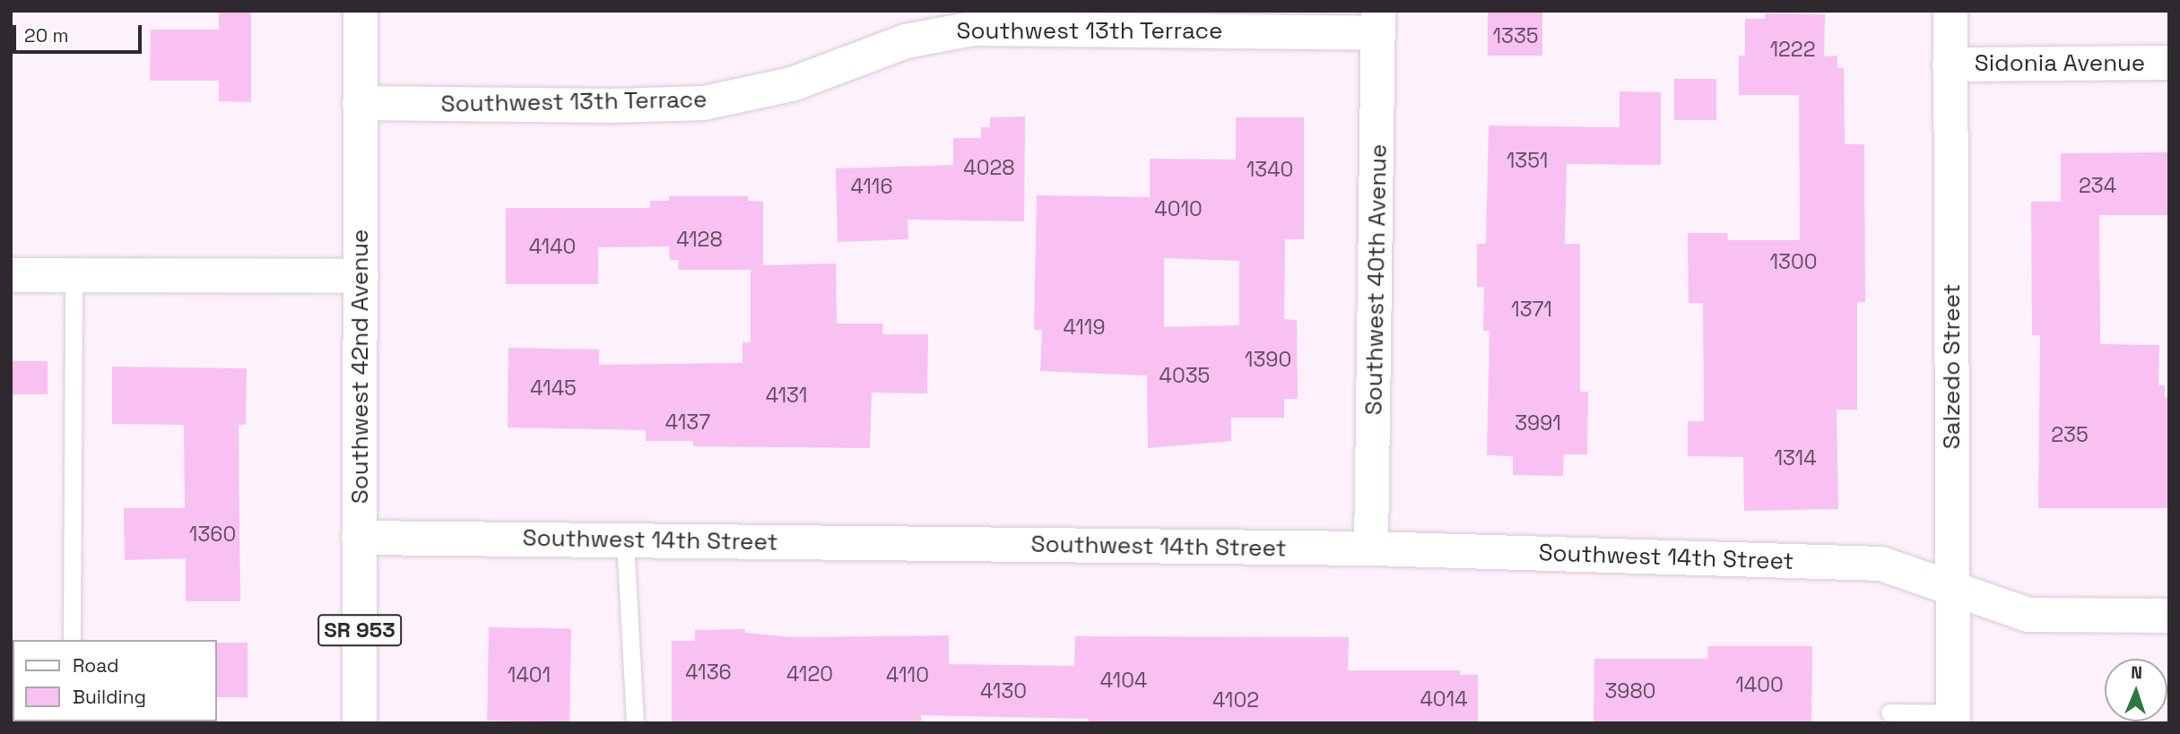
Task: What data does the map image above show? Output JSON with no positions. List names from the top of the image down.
{
  "streets": {
    "street": [
      "Southwest 13th Terrace",
      "Sidonia Avenue",
      "Southwest 40th Avenue",
      "Southwest 42nd Avenue",
      "Salzedo Street",
      "Southwest 14th Street",
      "SR 953"
    ]
  },
  "crossings": [
    ["Southwest 13th Terrace", "Southwest 40th Avenue"],
    ["Southwest 13th Terrace", "Southwest 42nd Avenue"],
    ["Sidonia Avenue", "Salzedo Street"],
    ["Southwest 40th Avenue", "Southwest 14th Street"],
    ["Southwest 42nd Avenue", "Southwest 14th Street"],
    ["Salzedo Street", "Southwest 14th Street"]
  ],
  "house_numbers": [
    "1335",
    "1222",
    "1351",
    "4028",
    "1340",
    "234",
    "4116",
    "4010",
    "4128",
    "4140",
    "1300",
    "1371",
    "4119",
    "1390",
    "4035",
    "4145",
    "4131",
    "4137",
    "3991",
    "235",
    "1314",
    "1360",
    "4136",
    "4120",
    "1401",
    "4110",
    "4104",
    "1400",
    "4130",
    "3980",
    "4014",
    "4102"
  ],
  "legend": ["Road", "Building"],
  "scale_bar": "20 m",
  "north": "top"
}
